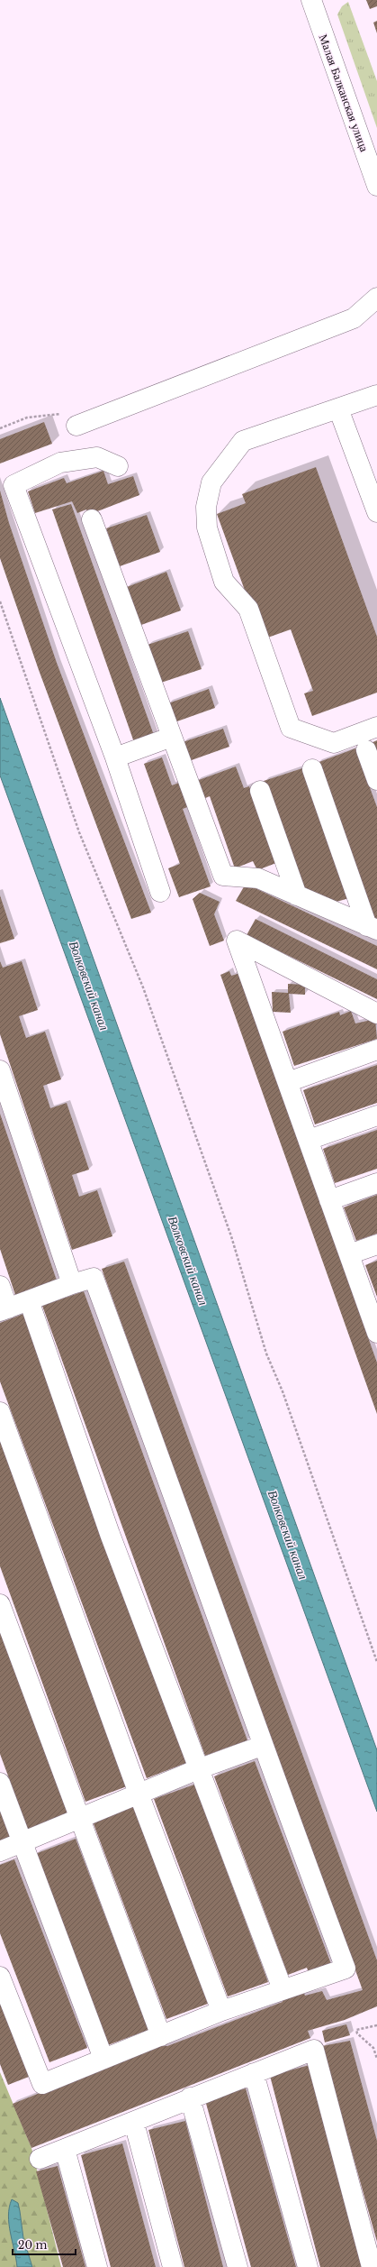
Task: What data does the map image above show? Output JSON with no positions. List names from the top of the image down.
{
  "streets": {
    "street": ["Малая Балканская улица"]
  },
  "water": ["Волковский канал"],
  "scale_bar": "20 m"
}
